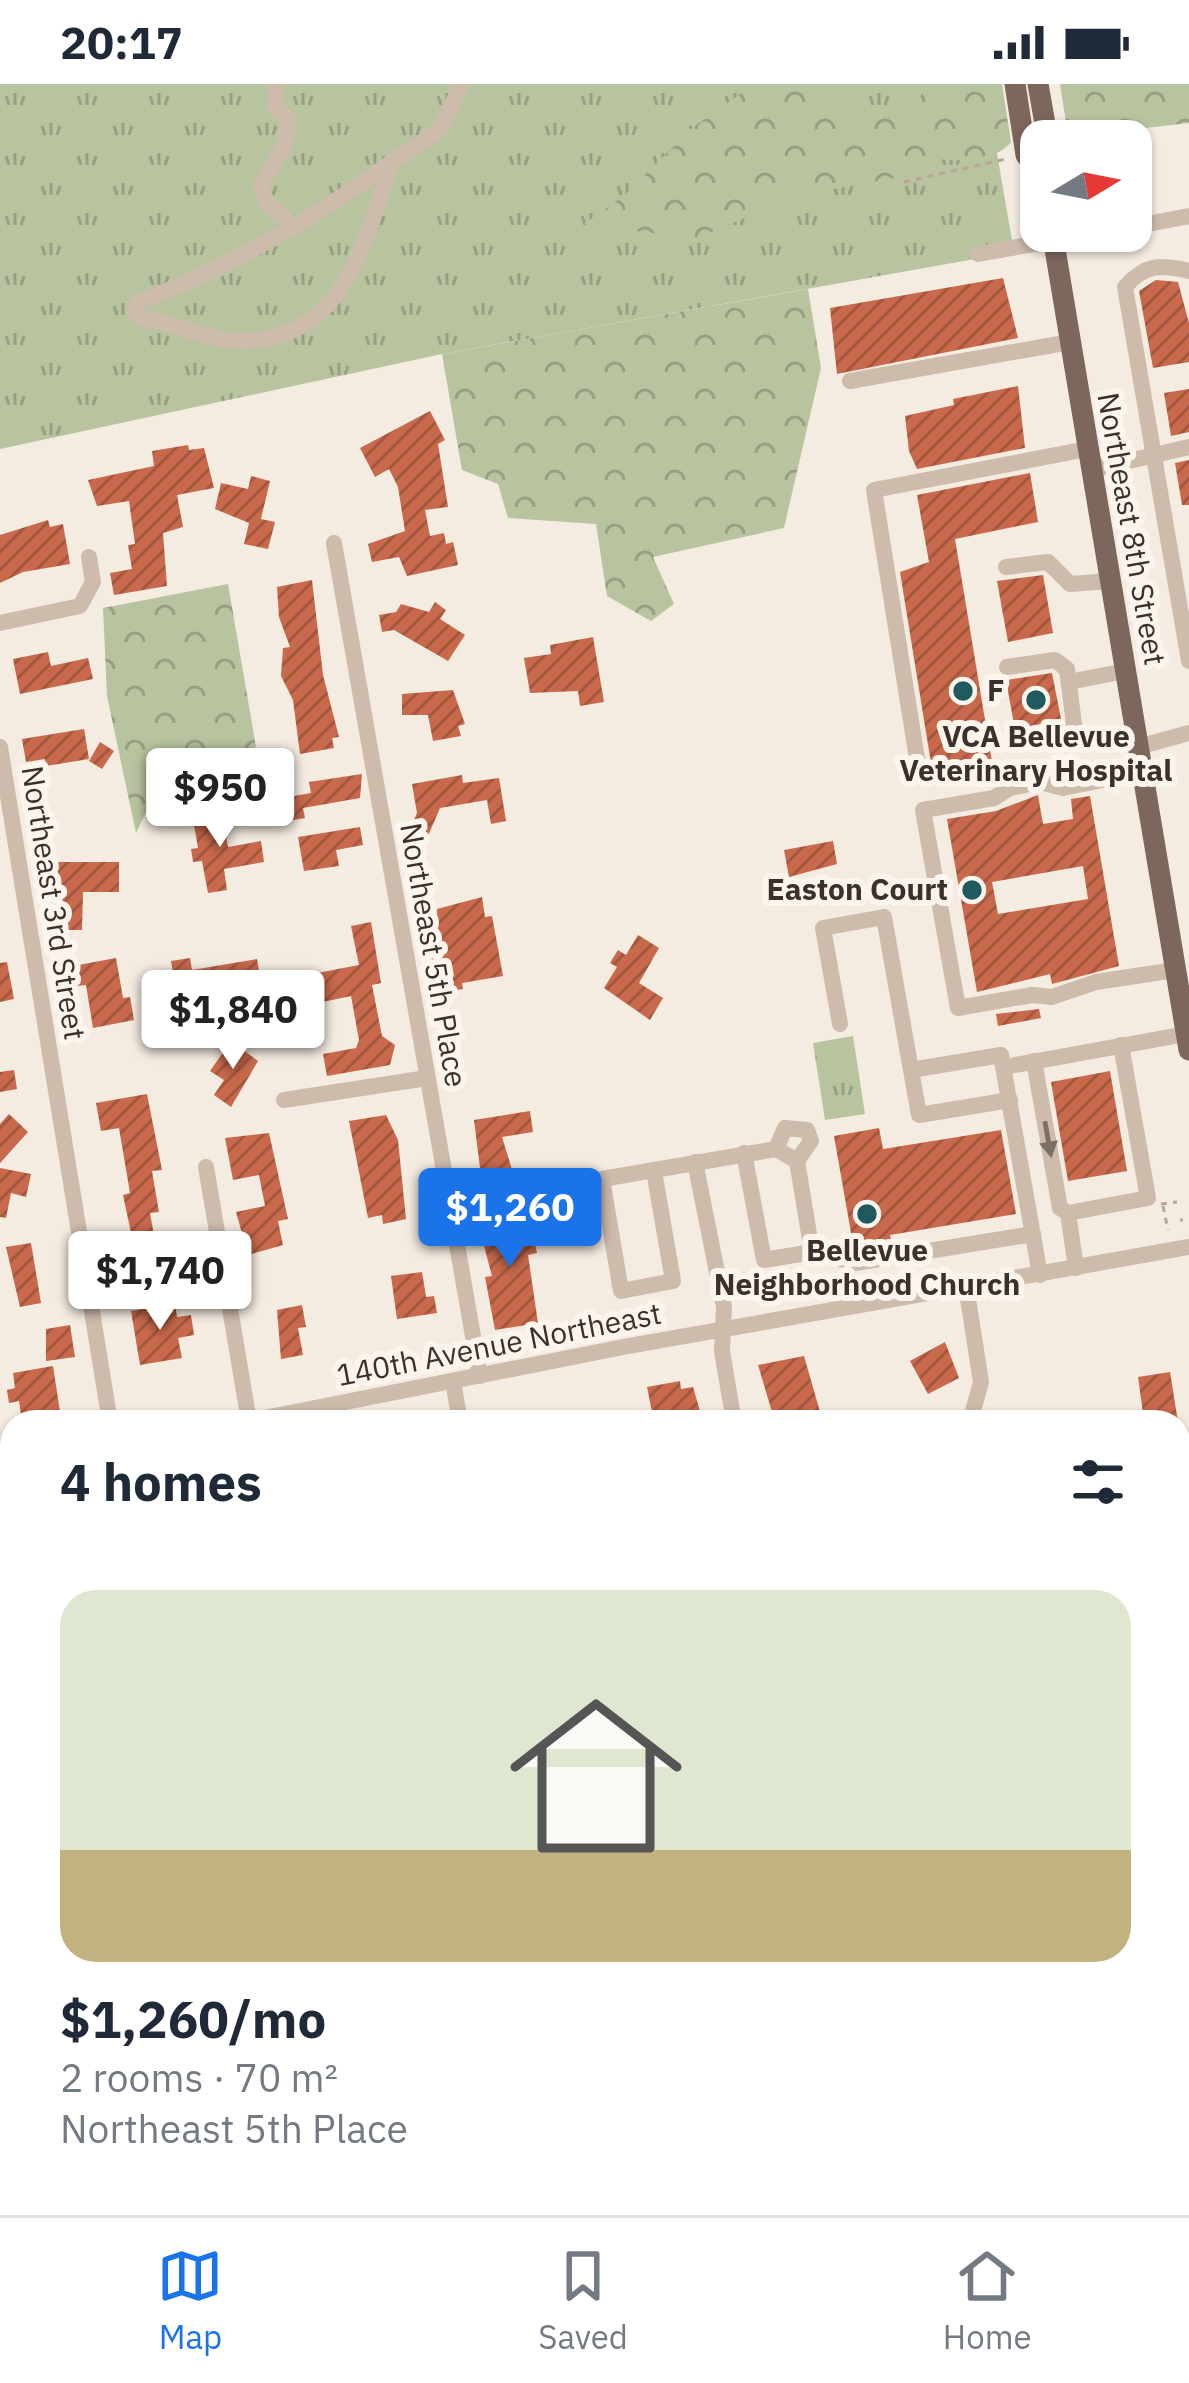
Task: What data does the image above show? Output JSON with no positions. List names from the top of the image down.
{
  "streets": {
    "main road": ["Northeast 8th Street"],
    "street": ["Northeast 3rd Street", "Northeast 5th Place", "140th Avenue Northeast"]
  },
  "crossings": [
    ["Northeast 5th Place", "140th Avenue Northeast"]
  ],
  "places": [
    "F",
    "VCA Bellevue Veterinary Hospital",
    "Easton Court",
    "Bellevue Neighborhood Church"
  ],
  "north": "right",
  "page": {
    "status": "20:17",
    "price": [
      "$950",
      "$1,840",
      "$1,260",
      "$1,740"
    ],
    "heading": "4 homes",
    "list": [
      {
        "name": "$1,260/mo",
        "note": "2 rooms · 70 m² · Northeast 5th Place"
      }
    ],
    "tabs": ["Map", "Saved", "Home"]
  }
}
